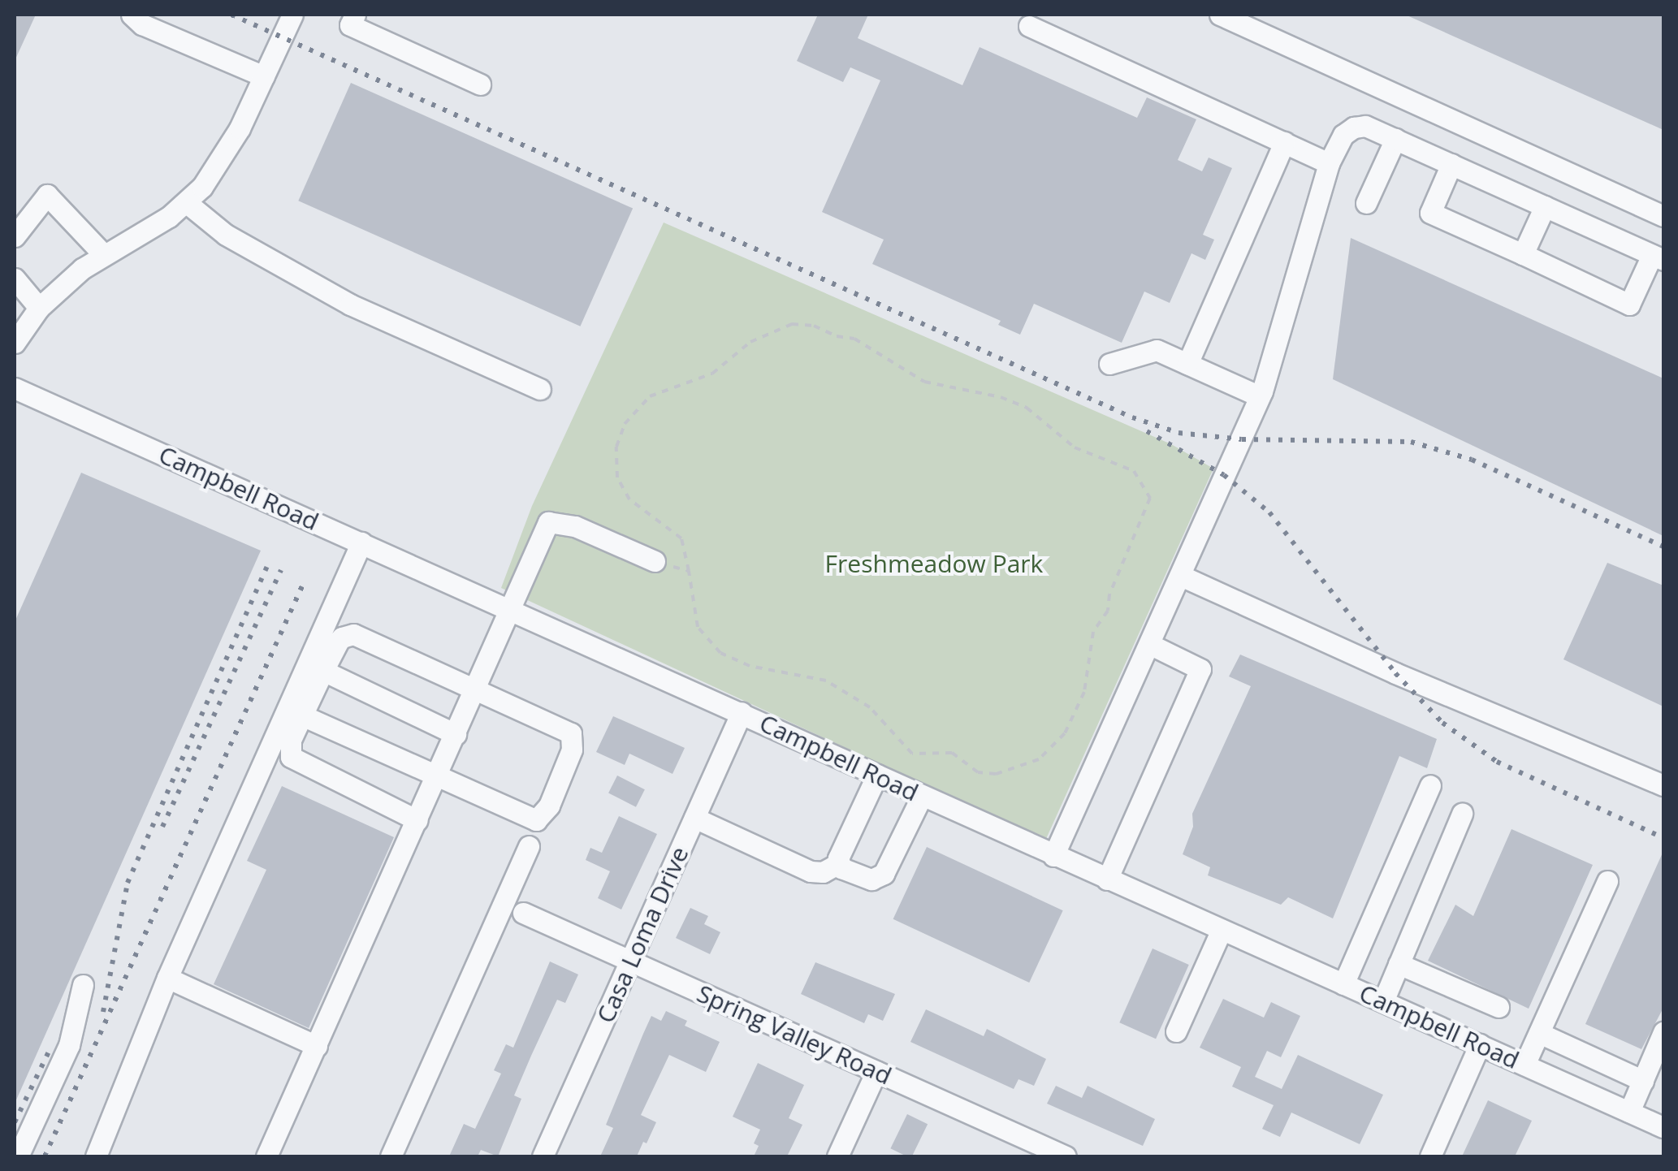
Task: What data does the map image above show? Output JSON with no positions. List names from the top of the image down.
{
  "streets": {
    "street": ["Campbell Road", "Casa Loma Drive", "Spring Valley Road"]
  },
  "crossings": [
    ["Campbell Road", "Casa Loma Drive"],
    ["Casa Loma Drive", "Spring Valley Road"]
  ],
  "parks": ["Freshmeadow Park"]
}
